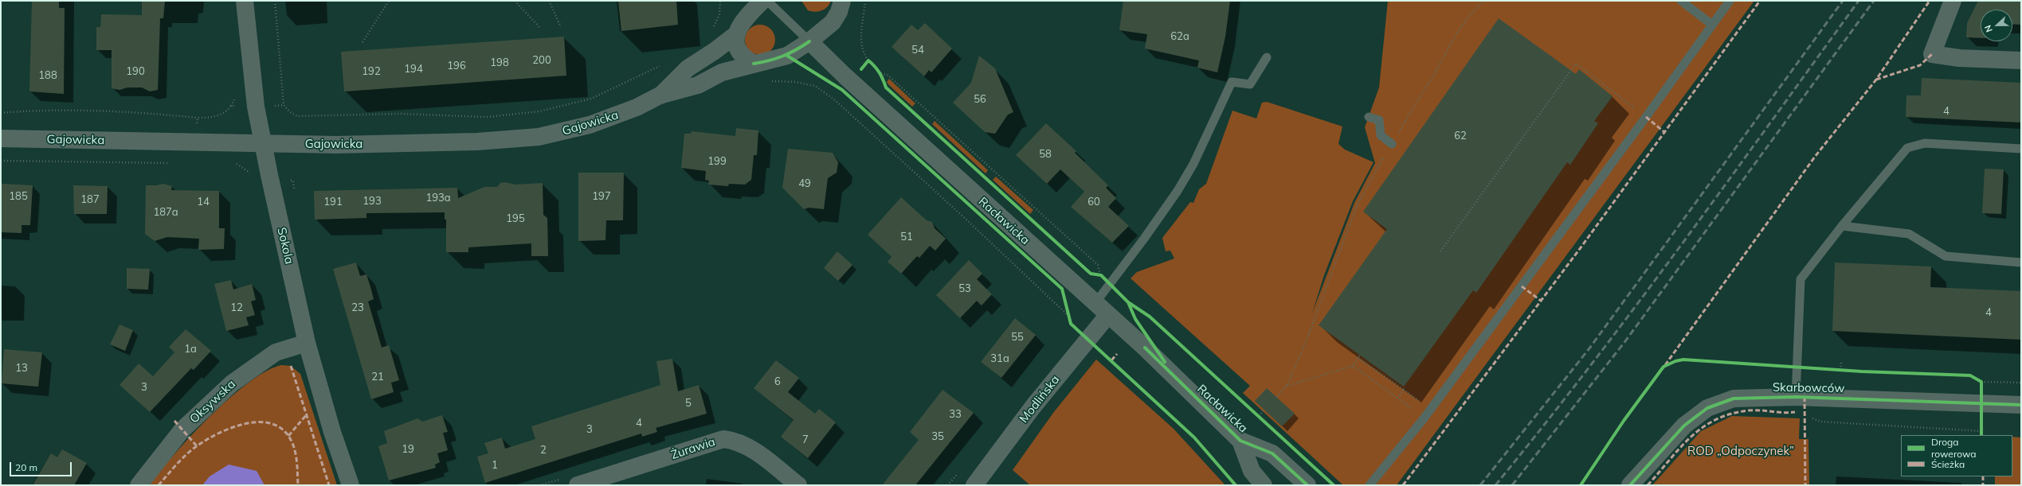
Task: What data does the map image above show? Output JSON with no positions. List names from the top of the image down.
{
  "streets": {
    "street": [
      "Gajowicka",
      "Racławicka",
      "Sokola",
      "Skarbowców",
      "Modlińska",
      "Oksywska",
      "Żurawia"
    ]
  },
  "crossings": [
    ["Gajowicka", "Racławicka"],
    ["Gajowicka", "Sokola"],
    ["Racławicka", "Modlińska"],
    ["Sokola", "Oksywska"]
  ],
  "parks": ["ROD „Odpoczynek”"],
  "house_numbers": [
    "62a",
    "54",
    "200",
    "198",
    "196",
    "194",
    "190",
    "192",
    "188",
    "56",
    "4",
    "62",
    "58",
    "199",
    "49",
    "185",
    "197",
    "193a",
    "187",
    "193",
    "14",
    "191",
    "60",
    "187a",
    "195",
    "51",
    "53",
    "12",
    "23",
    "4",
    "55",
    "1a",
    "31a",
    "13",
    "21",
    "6",
    "3",
    "5",
    "33",
    "4",
    "3",
    "35",
    "7",
    "19",
    "2",
    "1"
  ],
  "legend": ["Droga rowerowa", "Ścieżka"],
  "scale_bar": "20 m",
  "north": "left"
}
